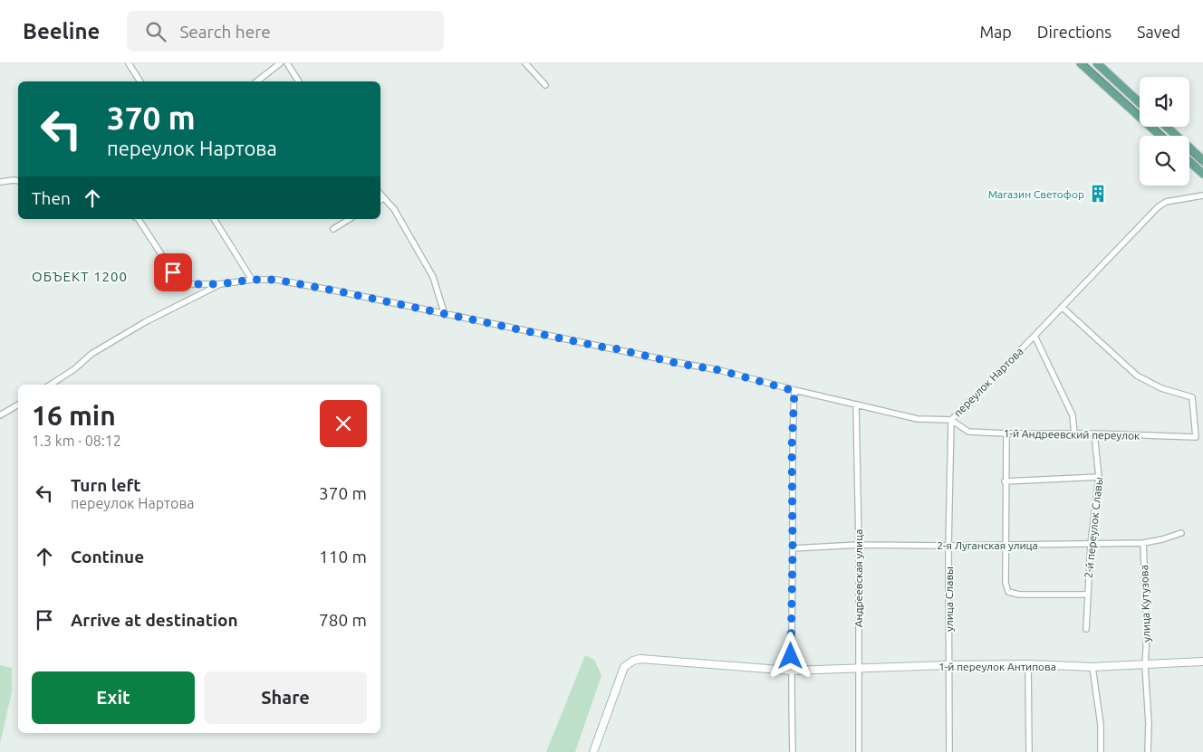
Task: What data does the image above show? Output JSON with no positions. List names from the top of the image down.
{
  "streets": {
    "main road": ["1-й переулок Антипова"],
    "street": [
      "переулок Нартова",
      "1-й Андреевский переулок",
      "2-й переулок Славы",
      "2-я Луганская улица",
      "Андреевская улица",
      "улица Славы",
      "улица Кутузова"
    ]
  },
  "crossings": [
    ["переулок Нартова", "1-й Андреевский переулок"],
    ["переулок Нартова", "Андреевская улица"],
    ["переулок Нартова", "улица Славы"],
    ["1-й Андреевский переулок", "2-й переулок Славы"],
    ["1-й Андреевский переулок", "улица Славы"],
    ["2-й переулок Славы", "2-я Луганская улица"],
    ["2-я Луганская улица", "Андреевская улица"],
    ["2-я Луганская улица", "улица Славы"],
    ["2-я Луганская улица", "улица Кутузова"],
    ["Андреевская улица", "1-й переулок Антипова"],
    ["улица Славы", "1-й переулок Антипова"],
    ["улица Кутузова", "1-й переулок Антипова"]
  ],
  "districts": ["ОБЪЕКТ 1200"],
  "places": {
    "building": ["Магазин Светофор"]
  },
  "page": {
    "header": "Beeline",
    "search": "Search here",
    "nav": ["Map", "Directions", "Saved"],
    "turn": ["370 m", "переулок Нартова"],
    "then": "Then",
    "heading": ["16 min", "1.3 km · 08:12"],
    "list": [
      {
        "name": "Turn left",
        "note": "переулок Нартова",
        "value": "370 m"
      },
      {
        "name": "Continue",
        "value": "110 m"
      },
      {
        "name": "Arrive at destination",
        "value": "780 m"
      }
    ],
    "buttons": ["Exit", "Share"]
  }
}
